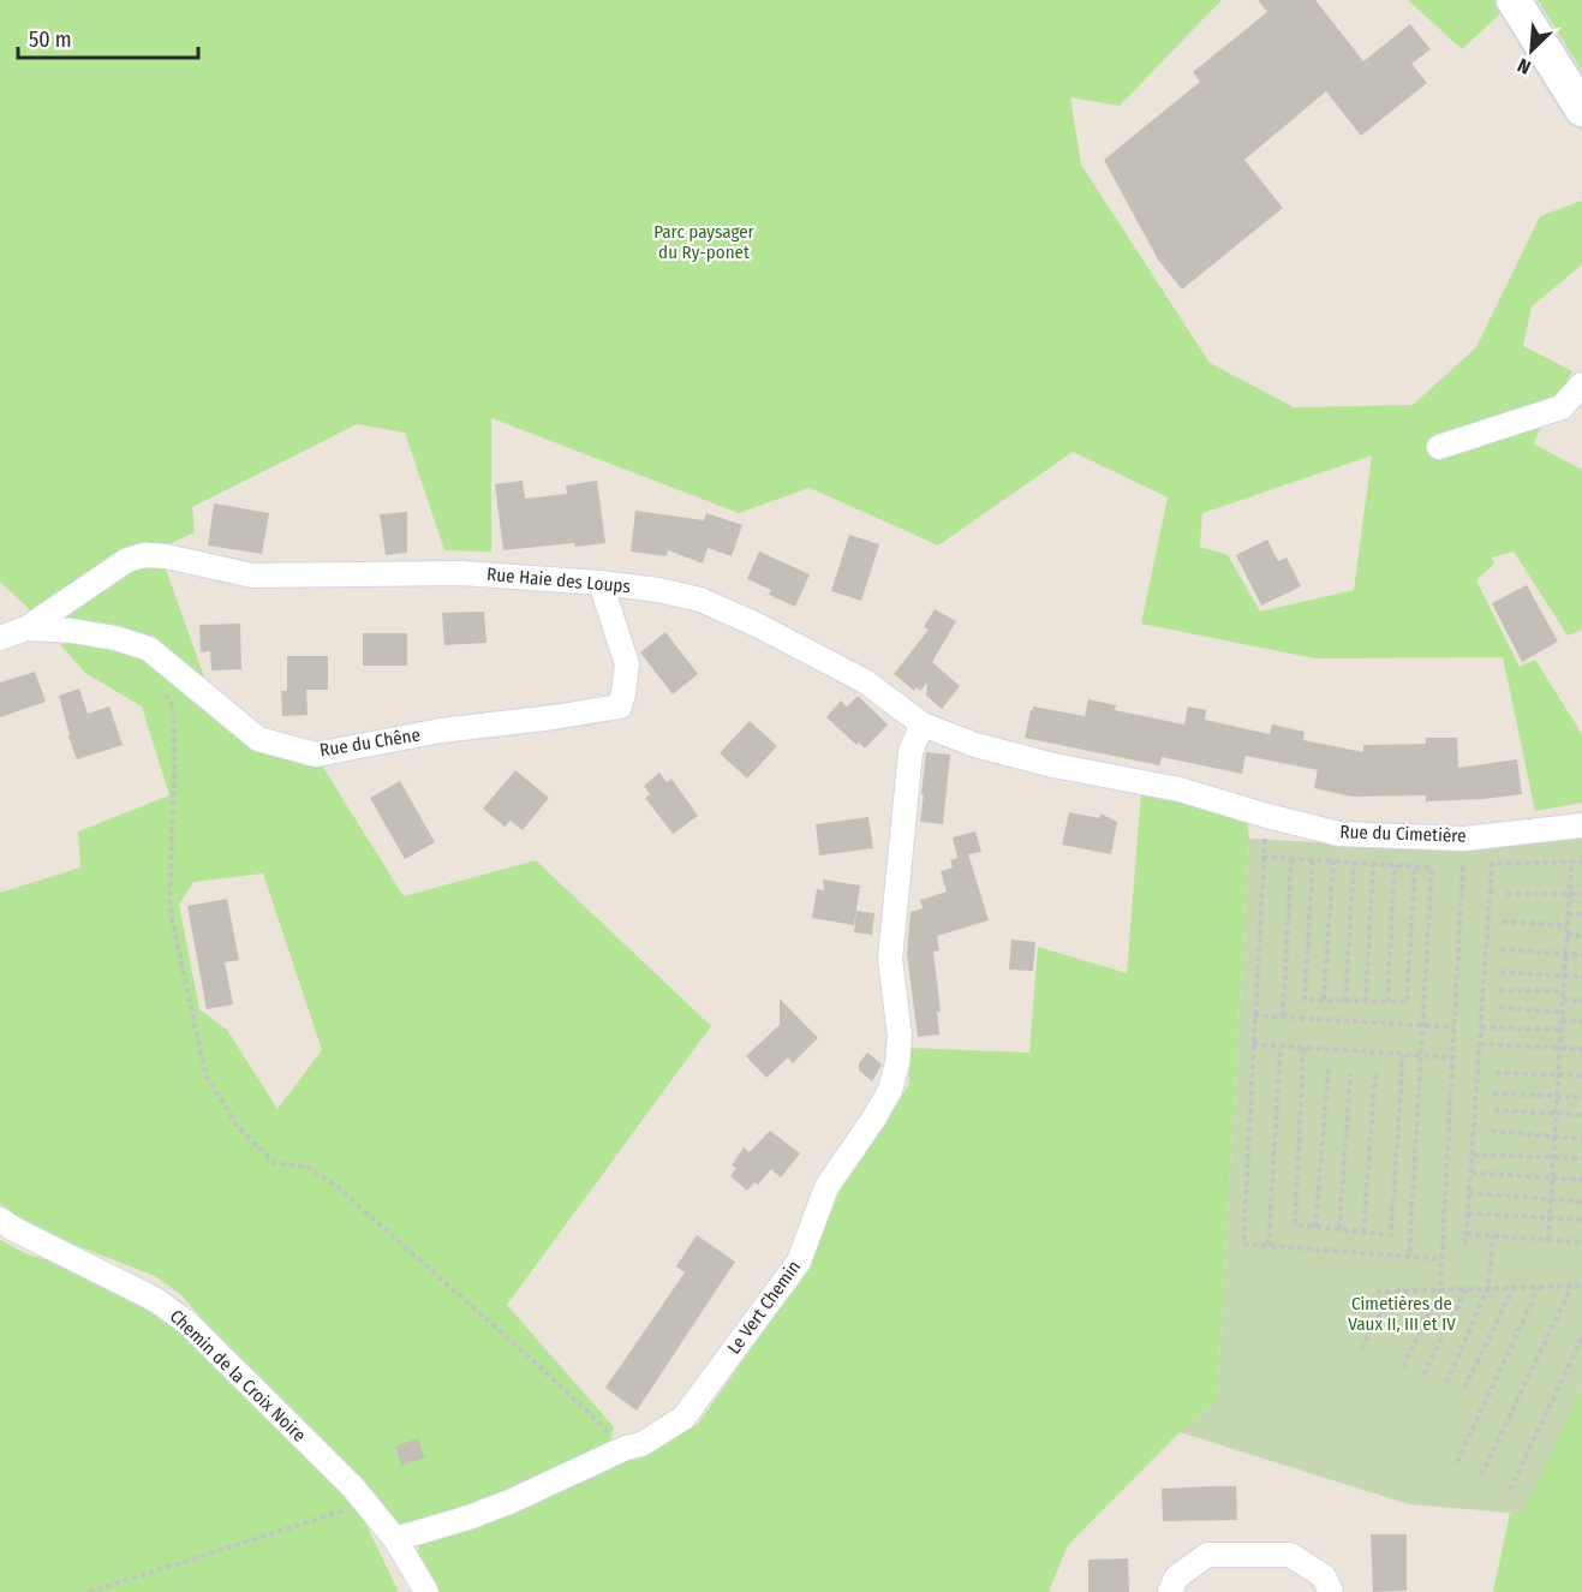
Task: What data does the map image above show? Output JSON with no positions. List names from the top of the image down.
{
  "streets": {
    "street": [
      "Rue Haie des Loups",
      "Rue du Chêne",
      "Rue du Cimetière",
      "Le Vert Chemin",
      "Chemin de la Croix Noire"
    ]
  },
  "crossings": [
    ["Rue Haie des Loups", "Rue du Chêne"],
    ["Rue Haie des Loups", "Rue du Cimetière"],
    ["Rue Haie des Loups", "Le Vert Chemin"],
    ["Le Vert Chemin", "Chemin de la Croix Noire"]
  ],
  "parks": ["Parc paysager du Ry-ponet", "Cimetières de Vaux II, III et IV"],
  "scale_bar": "50 m",
  "north": "bottom left"
}
